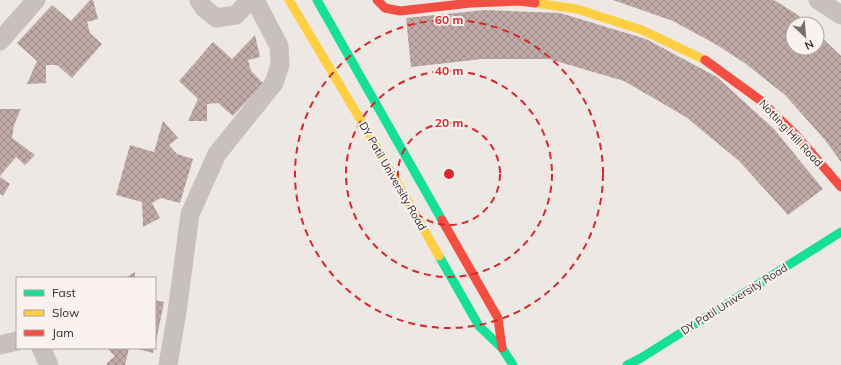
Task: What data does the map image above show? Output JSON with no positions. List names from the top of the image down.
{
  "streets": {
    "street": ["Notting Hill Road", "DY Patil University Road"]
  },
  "legend": ["Fast", "Slow", "Jam"],
  "north": "bottom right",
  "rings": ["60 m", "40 m", "20 m"]
}
